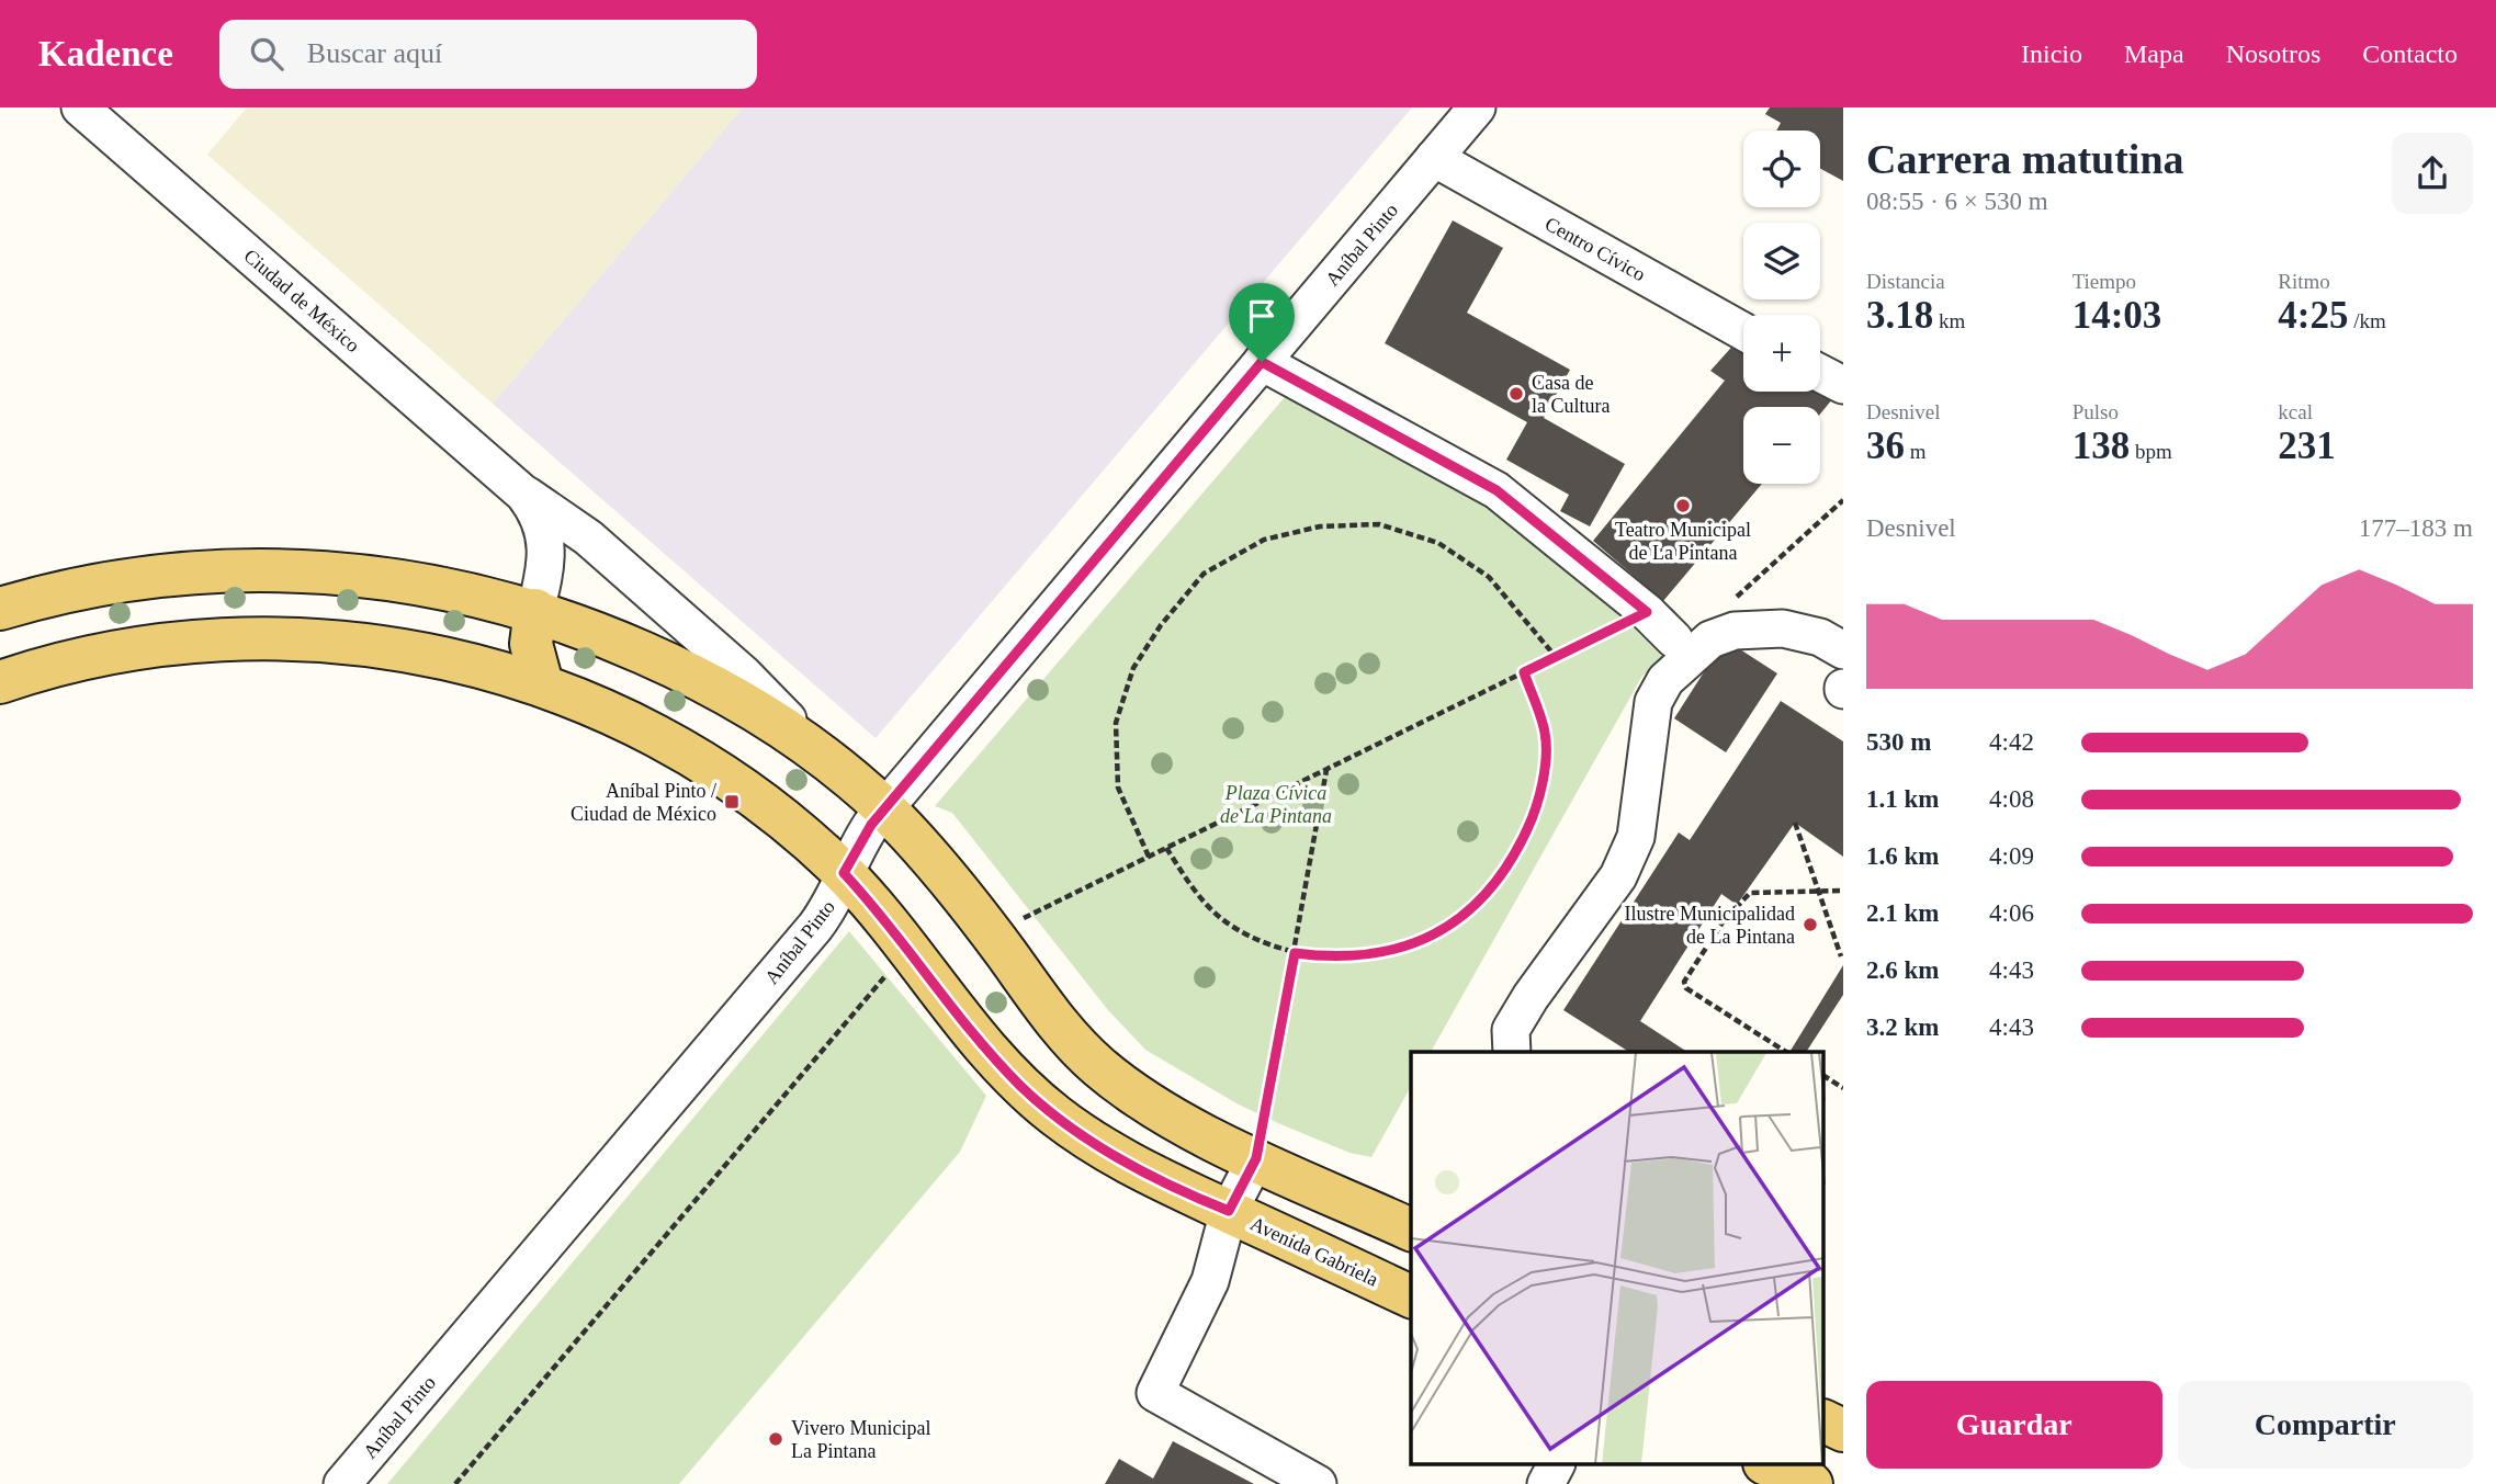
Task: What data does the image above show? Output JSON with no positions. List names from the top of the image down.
{
  "streets": {
    "main road": ["Avenida Gabriela"],
    "street": ["Aníbal Pinto", "Centro Cívico", "Ciudad de México"]
  },
  "crossings": [
    ["Aníbal Pinto", "Centro Cívico"],
    ["Aníbal Pinto", "Avenida Gabriela"]
  ],
  "parks": ["Plaza Cívica de La Pintana"],
  "places": {
    "other": [
      "Casa de la Cultura",
      "Teatro Municipal de La Pintana",
      "Ilustre Municipalidad de La Pintana",
      "Vivero Municipal La Pintana"
    ],
    "transit": ["Aníbal Pinto / Ciudad de México"]
  },
  "page": {
    "header": "Kadence",
    "search": "Buscar aquí",
    "nav": [
      "Inicio",
      "Mapa",
      "Nosotros",
      "Contacto"
    ],
    "heading": ["Carrera matutina", "08:55 · 6 × 530 m"],
    "map_buttons": ["+", "−"],
    "stats": [
      ["Distancia", "3.18 km"],
      ["Tiempo", "14:03"],
      ["Ritmo", "4:25 /km"],
      ["Desnivel", "36 m"],
      ["Pulso", "138 bpm"],
      ["kcal", "231"]
    ],
    "chart": ["Desnivel", "177–183 m"],
    "list": [
      {
        "name": "530 m",
        "note": "4:42"
      },
      {
        "name": "1.1 km",
        "note": "4:08"
      },
      {
        "name": "1.6 km",
        "note": "4:09"
      },
      {
        "name": "2.1 km",
        "note": "4:06"
      },
      {
        "name": "2.6 km",
        "note": "4:43"
      },
      {
        "name": "3.2 km",
        "note": "4:43"
      }
    ],
    "buttons": ["Guardar", "Compartir"]
  }
}
